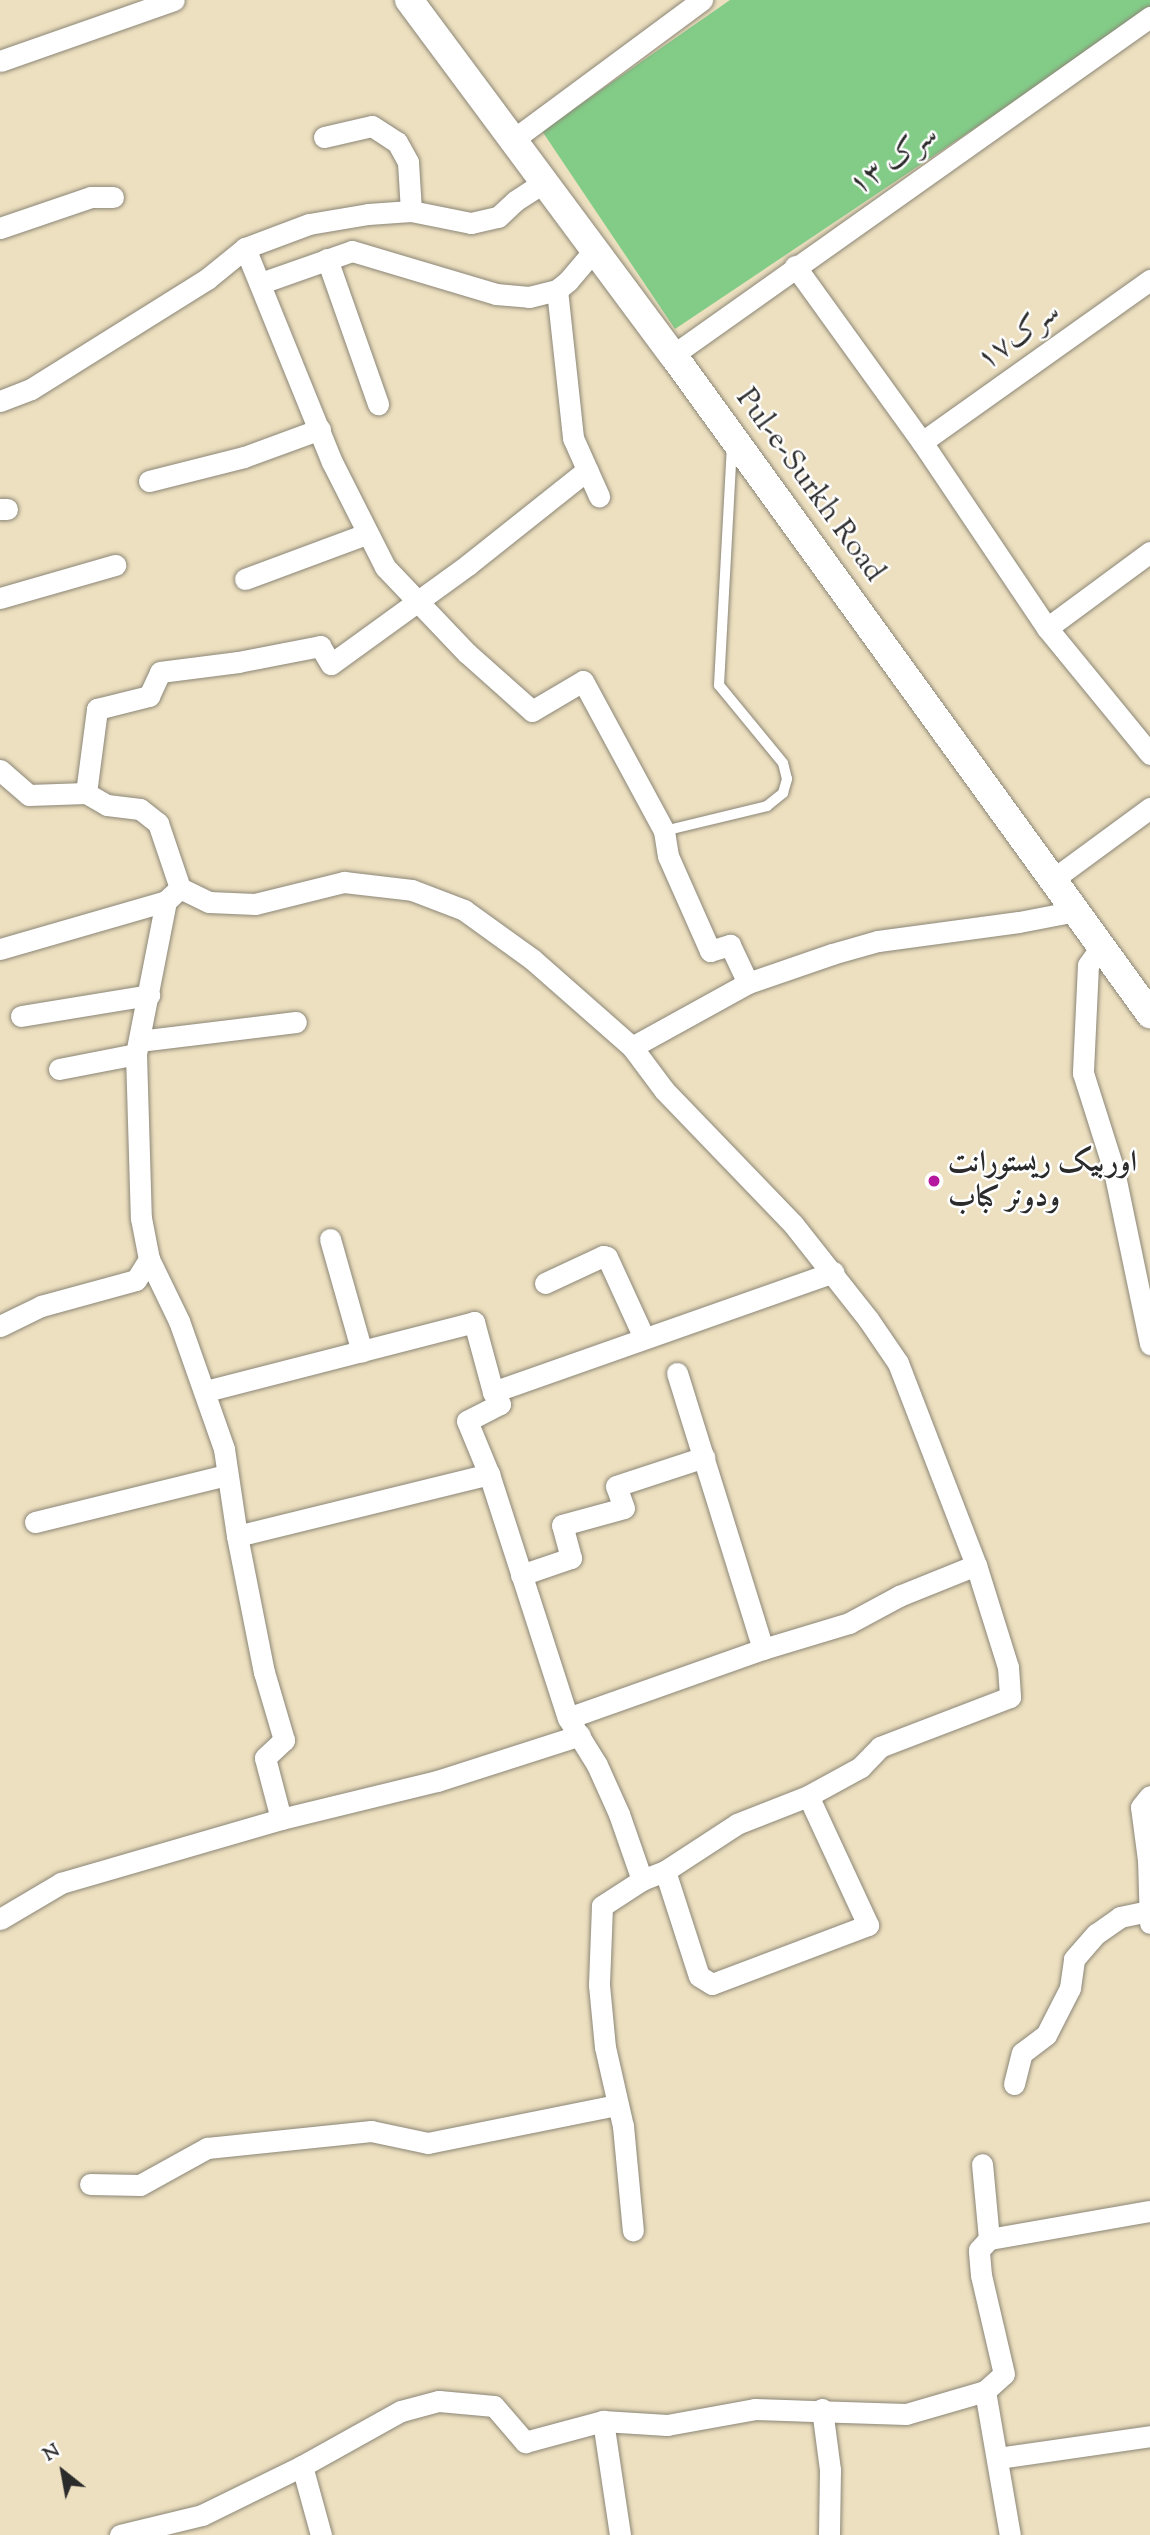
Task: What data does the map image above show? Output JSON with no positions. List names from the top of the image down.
{
  "streets": {
    "street": ["سرک ۱۳", "سرک۱۷", "Pul-e-Surkh Road"]
  },
  "crossings": [
    ["سرک ۱۳", "Pul-e-Surkh Road"]
  ],
  "places": ["اوربیک ریستورانت ودونر کباب"],
  "north": "top left"
}
